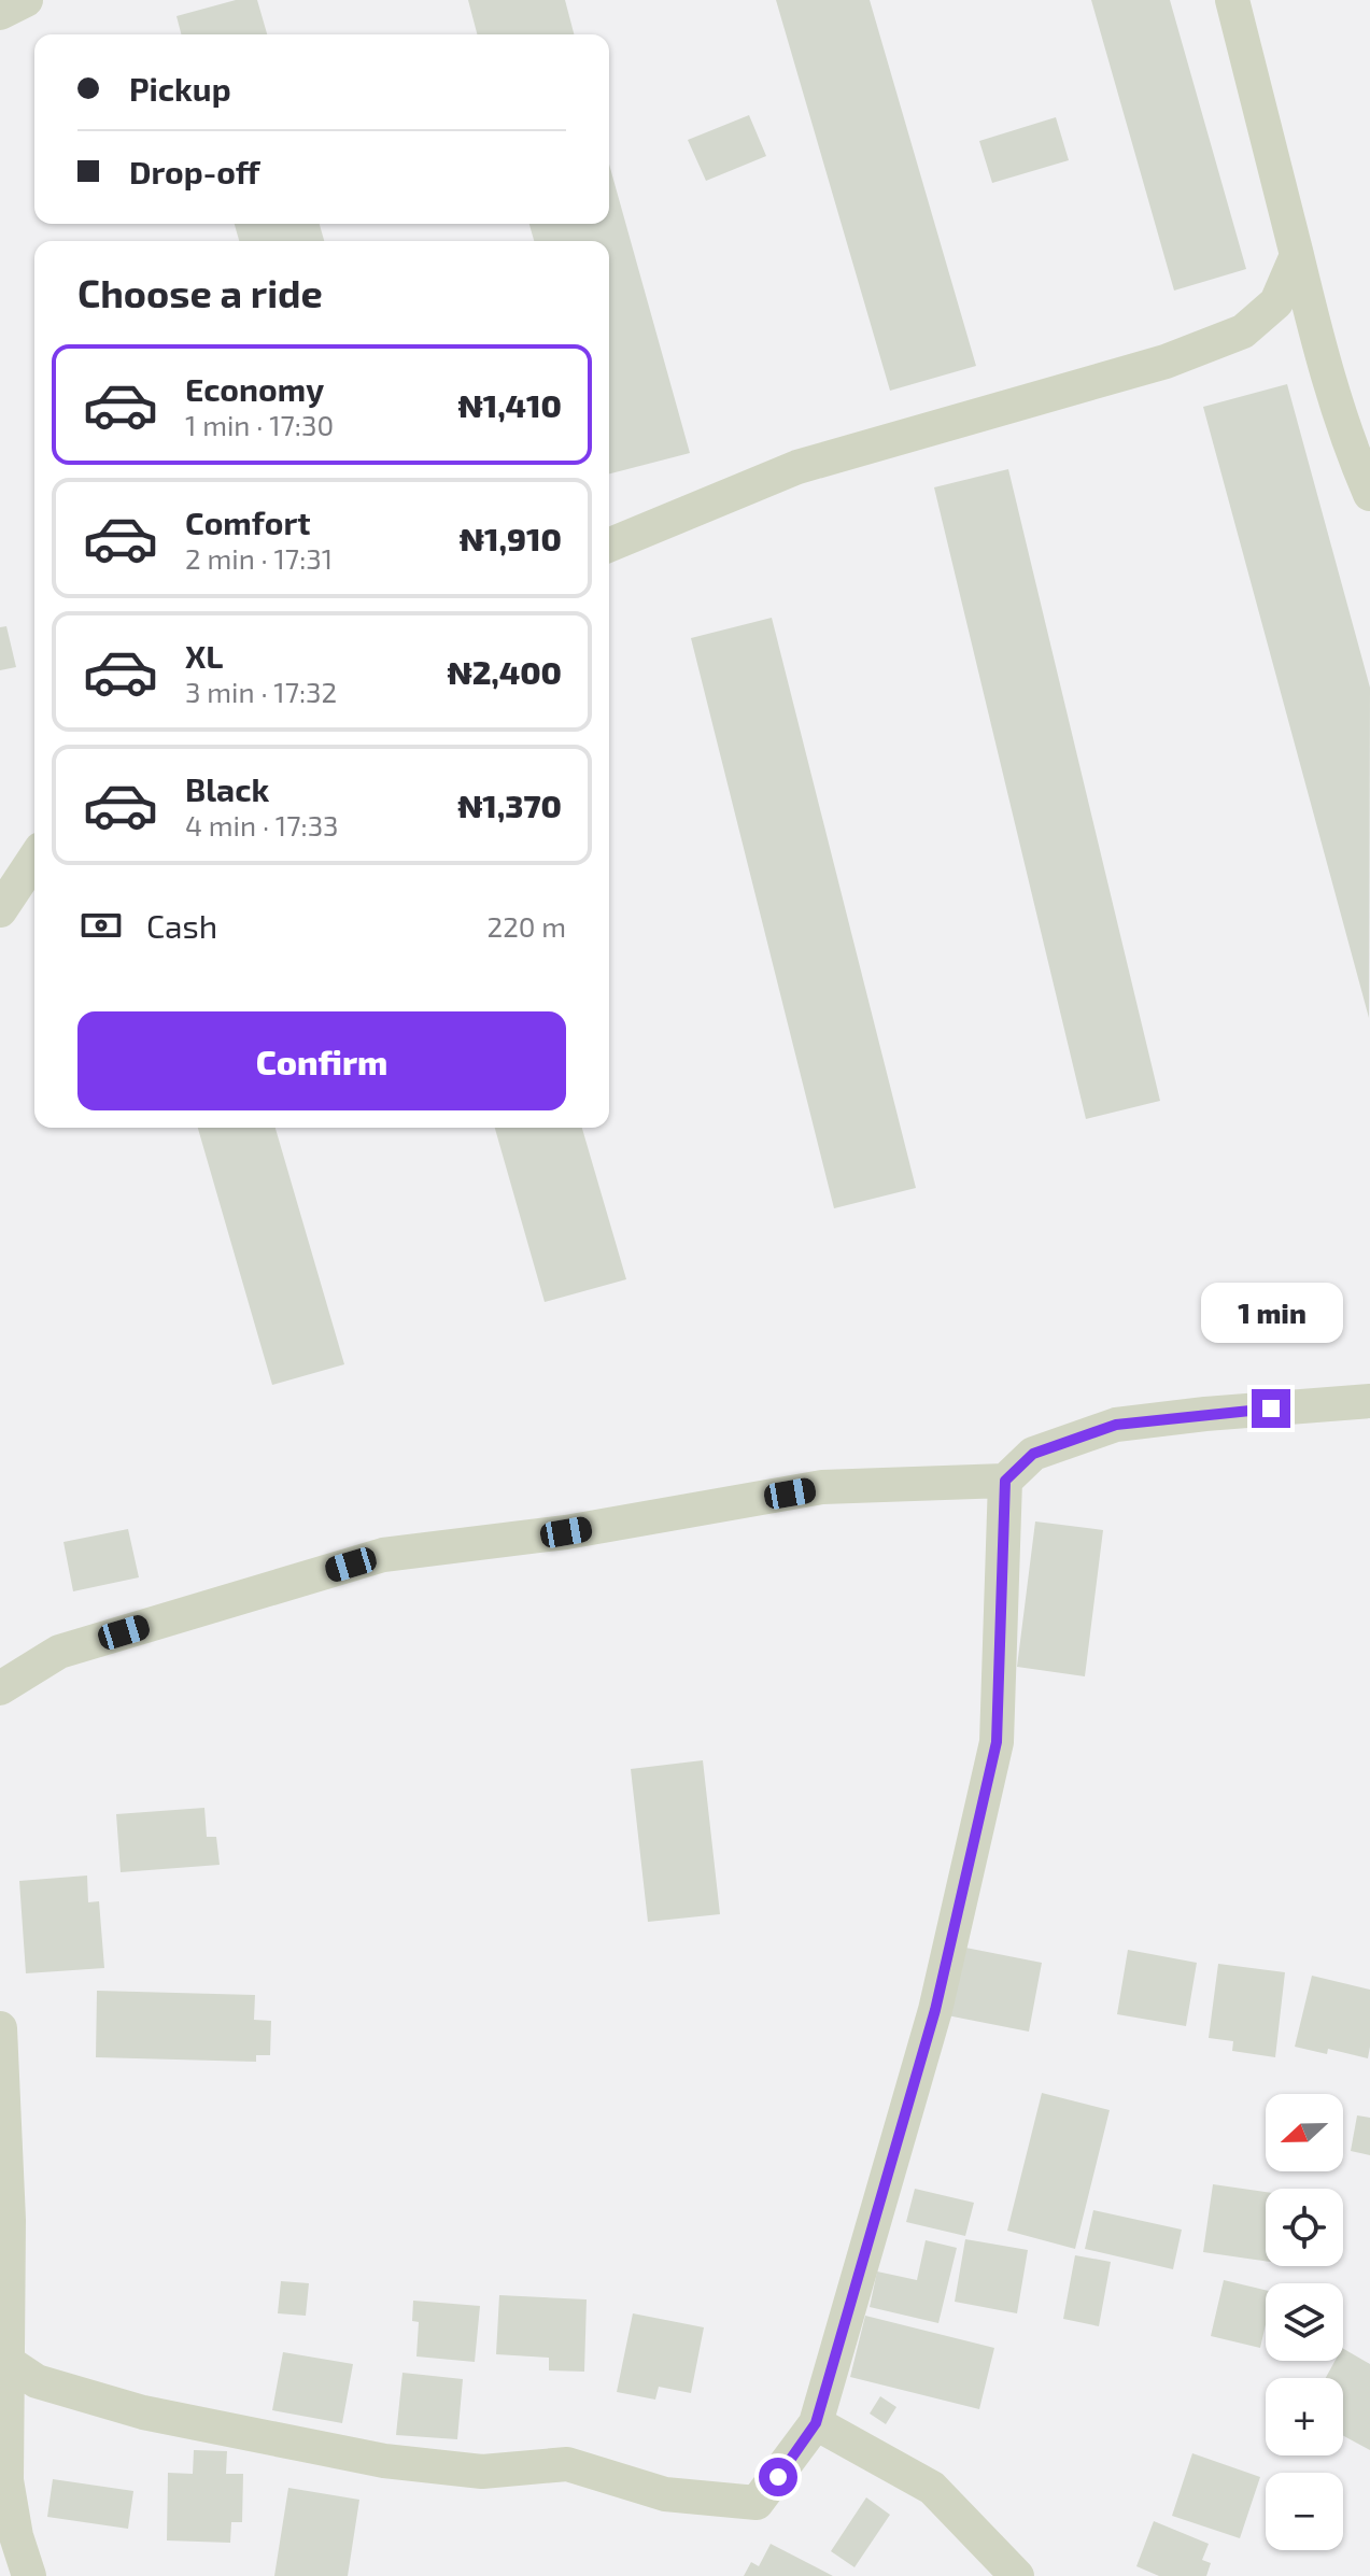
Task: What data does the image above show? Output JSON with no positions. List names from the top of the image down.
{
  "north": "left",
  "page": {
    "banner": ["Pickup", "Drop-off"],
    "heading": "Choose a ride",
    "list": [
      {
        "name": "Economy",
        "note": "1 min · 17:30",
        "value": "₦1,410"
      },
      {
        "name": "Comfort",
        "note": "2 min · 17:31",
        "value": "₦1,910"
      },
      {
        "name": "XL",
        "note": "3 min · 17:32",
        "value": "₦2,400"
      },
      {
        "name": "Black",
        "note": "4 min · 17:33",
        "value": "₦1,370"
      }
    ],
    "pay": ["Cash", "220 m"],
    "buttons": "Confirm",
    "bubble": "1 min",
    "map_buttons": ["+", "−"]
  }
}
